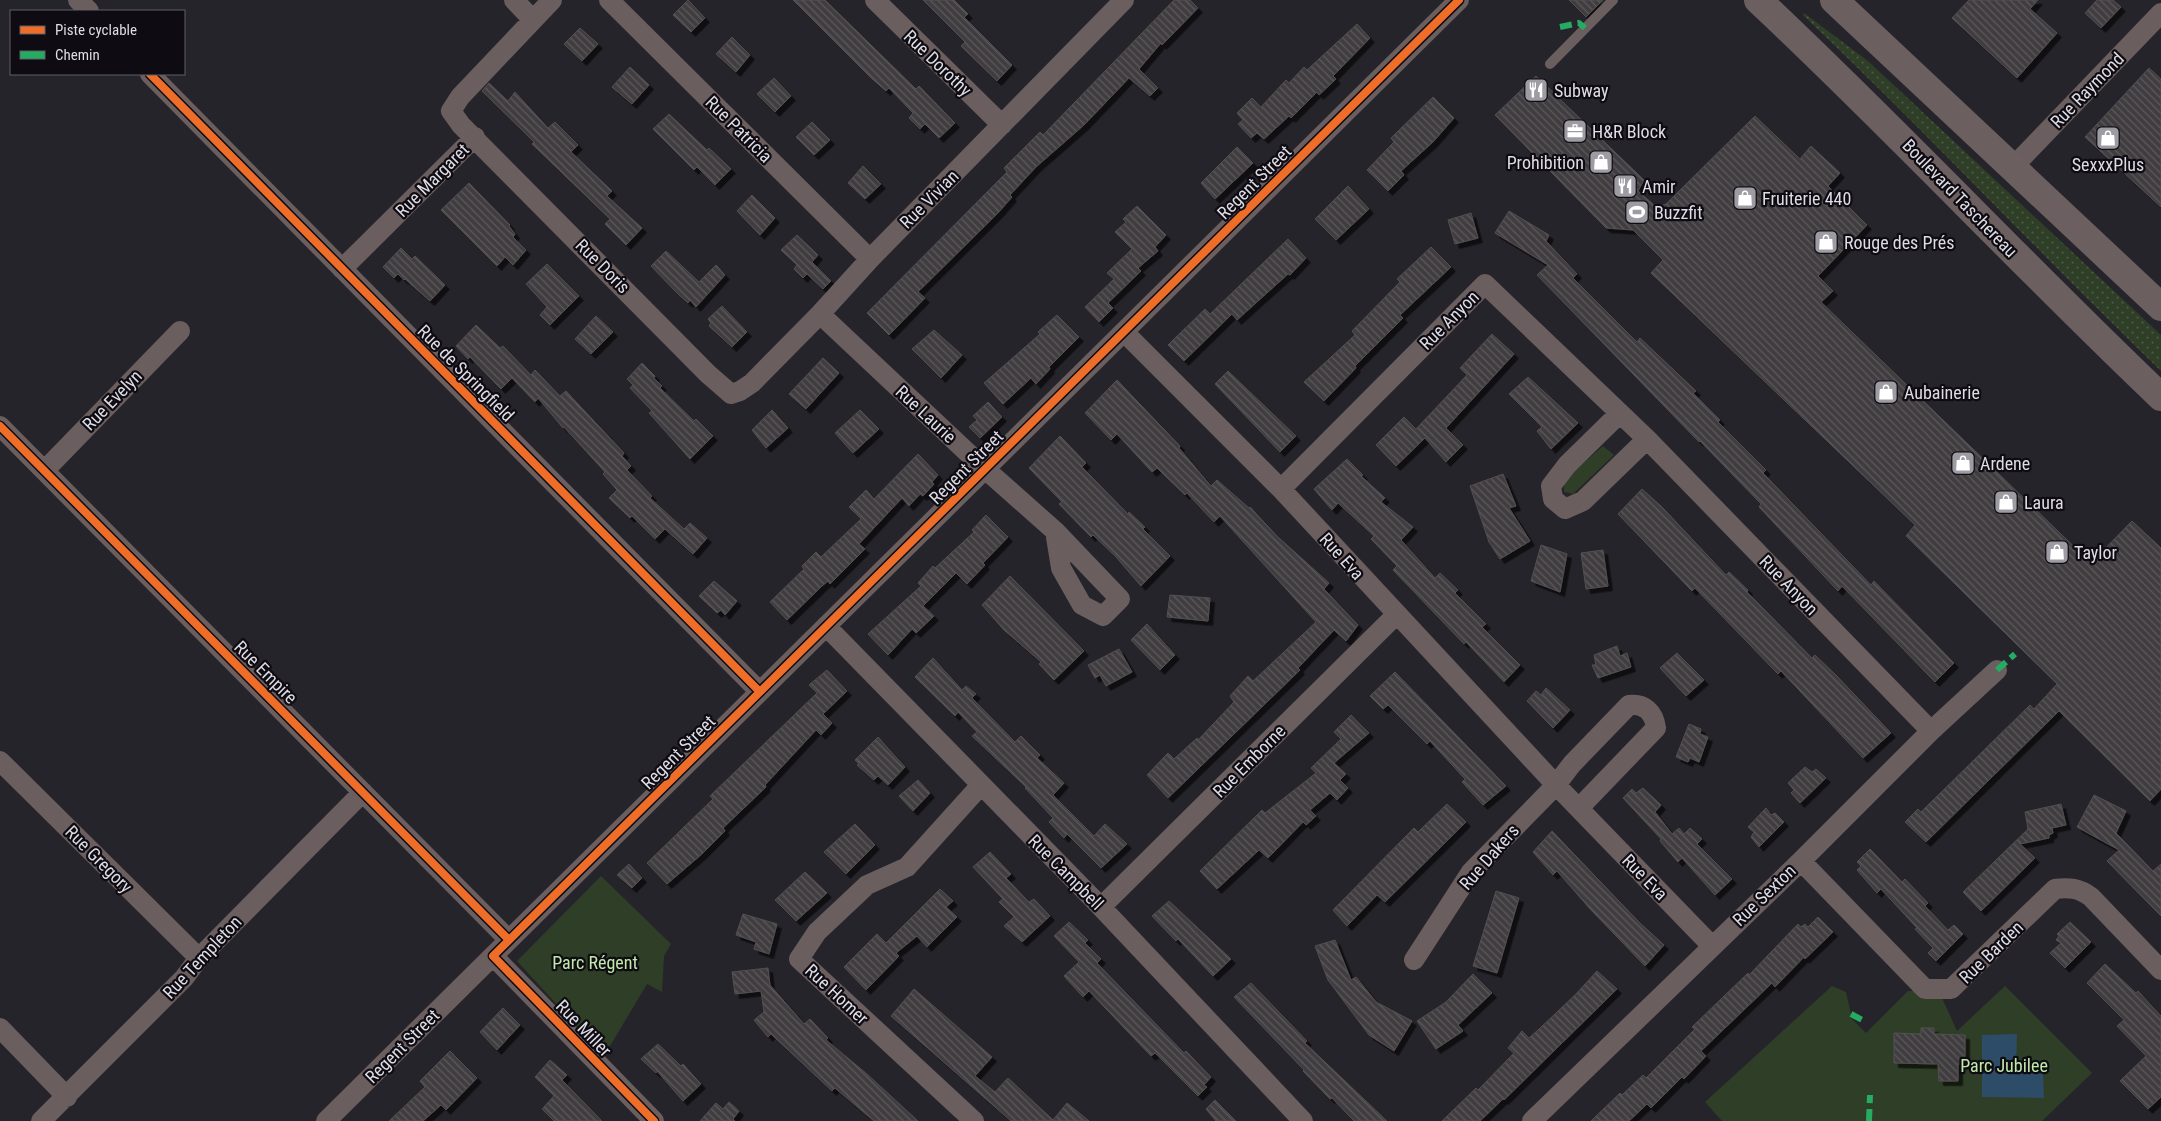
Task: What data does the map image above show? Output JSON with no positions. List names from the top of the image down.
{
  "streets": {
    "main road": ["Boulevard Taschereau"],
    "street": [
      "Rue Dorothy",
      "Rue Raymond",
      "Rue Patricia",
      "Rue Margaret",
      "Regent Street",
      "Rue Vivian",
      "Rue Doris",
      "Rue Anyon",
      "Rue de Springfield",
      "Rue Evelyn",
      "Rue Laurie",
      "Rue Eva",
      "Rue Empire",
      "Rue Emborne",
      "Rue Dakers",
      "Rue Gregory",
      "Rue Campbell",
      "Rue Sexton",
      "Rue Barden",
      "Rue Templeton",
      "Rue Homer",
      "Rue Miller"
    ]
  },
  "crossings": [
    ["Rue Dorothy", "Rue Vivian"],
    ["Rue Patricia", "Rue Vivian"],
    ["Rue Margaret", "Rue Doris"],
    ["Rue Margaret", "Rue de Springfield"],
    ["Regent Street", "Rue de Springfield"],
    ["Regent Street", "Rue Laurie"],
    ["Regent Street", "Rue Eva"],
    ["Regent Street", "Rue Empire"],
    ["Regent Street", "Rue Campbell"],
    ["Regent Street", "Rue Miller"],
    ["Rue Vivian", "Rue Doris"],
    ["Rue Vivian", "Rue Laurie"],
    ["Rue Anyon", "Rue Eva"],
    ["Rue Anyon", "Rue Sexton"],
    ["Rue Evelyn", "Rue Empire"],
    ["Rue Eva", "Rue Emborne"],
    ["Rue Eva", "Rue Dakers"],
    ["Rue Eva", "Rue Sexton"],
    ["Rue Empire", "Rue Templeton"],
    ["Rue Emborne", "Rue Campbell"],
    ["Rue Gregory", "Rue Templeton"],
    ["Rue Campbell", "Rue Homer"],
    ["Rue Sexton", "Rue Barden"]
  ],
  "parks": ["Parc Régent", "Parc Jubilee"],
  "places": {
    "restaurant": ["Subway", "Amir"],
    "office": ["H&R Block"],
    "shop": [
      "SexxxPlus",
      "Prohibition",
      "Fruiterie 440",
      "Rouge des Prés",
      "Aubainerie",
      "Ardene",
      "Laura",
      "Taylor"
    ],
    "sports": ["Buzzfit"]
  },
  "legend": ["Piste cyclable", "Chemin"]
}
